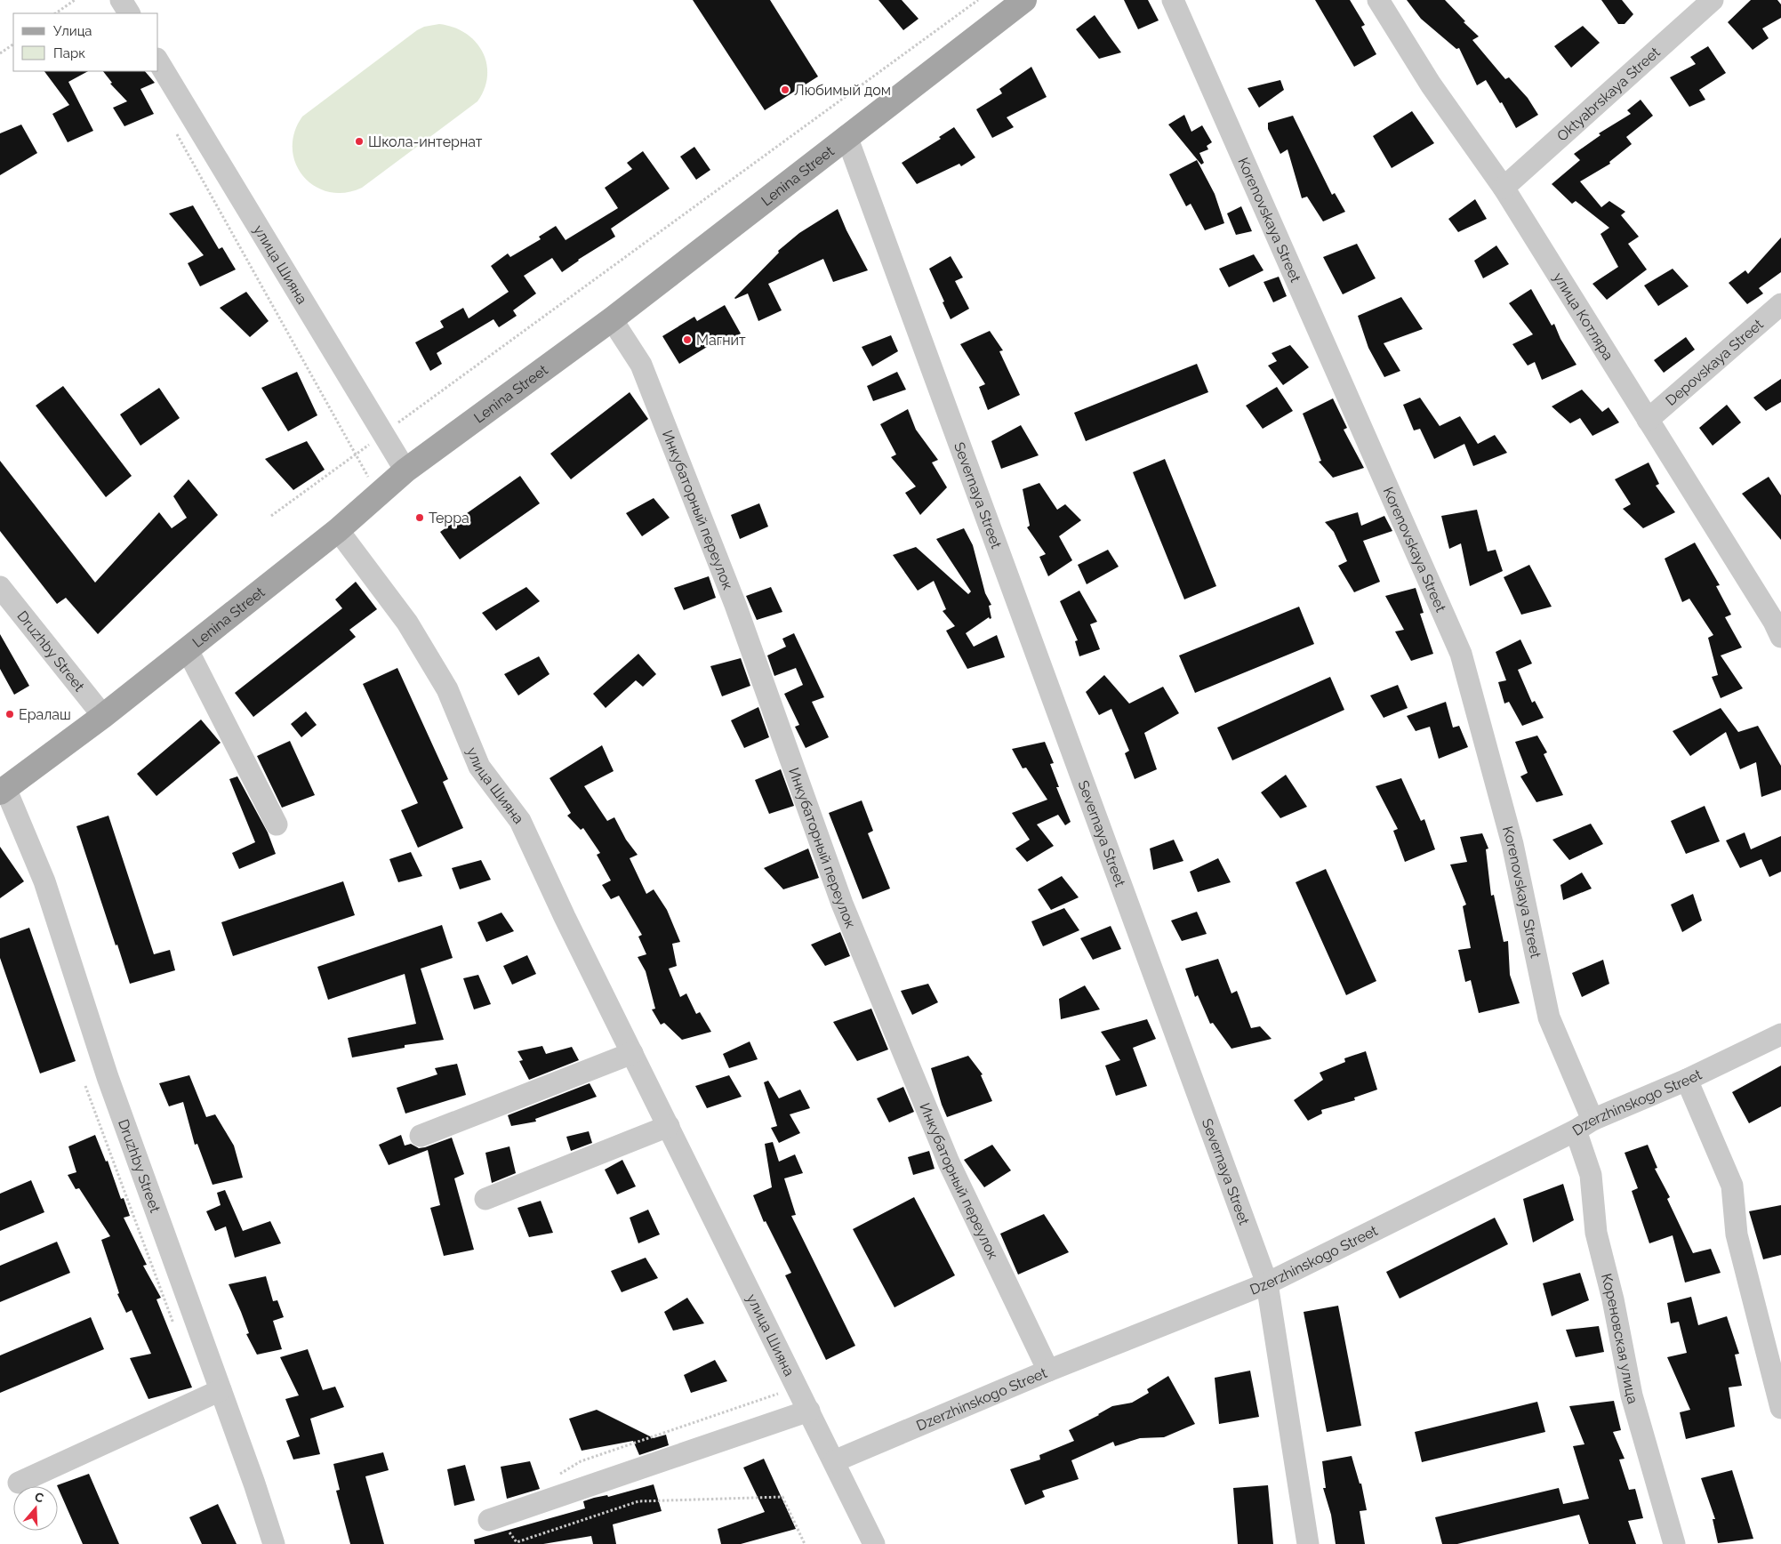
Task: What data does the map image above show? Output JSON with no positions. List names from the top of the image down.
{
  "streets": {
    "main road": ["Lenina Street"],
    "street": [
      "Oktyabrskaya Street",
      "Korenovskaya Street",
      "улица Шияна",
      "улица Котляра",
      "Depovskaya Street",
      "Severnaya Street",
      "Инкубаторный переулок",
      "Druzhby Street",
      "Dzerzhinskogo Street",
      "Кореновская улица"
    ]
  },
  "crossings": [
    ["Oktyabrskaya Street", "улица Котляра"],
    ["Lenina Street", "улица Шияна"],
    ["Lenina Street", "Severnaya Street"],
    ["Lenina Street", "Инкубаторный переулок"],
    ["Lenina Street", "Druzhby Street"],
    ["Korenovskaya Street", "Dzerzhinskogo Street"],
    ["Korenovskaya Street", "Кореновская улица"],
    ["улица Шияна", "Dzerzhinskogo Street"],
    ["улица Котляра", "Depovskaya Street"],
    ["Severnaya Street", "Dzerzhinskogo Street"],
    ["Инкубаторный переулок", "Dzerzhinskogo Street"],
    ["Dzerzhinskogo Street", "Кореновская улица"]
  ],
  "places": [
    "Любимый дом",
    "Школа-интернат",
    "Магнит",
    "Терра",
    "Ералаш"
  ],
  "legend": ["Улица", "Парк"],
  "north": "top"
}
